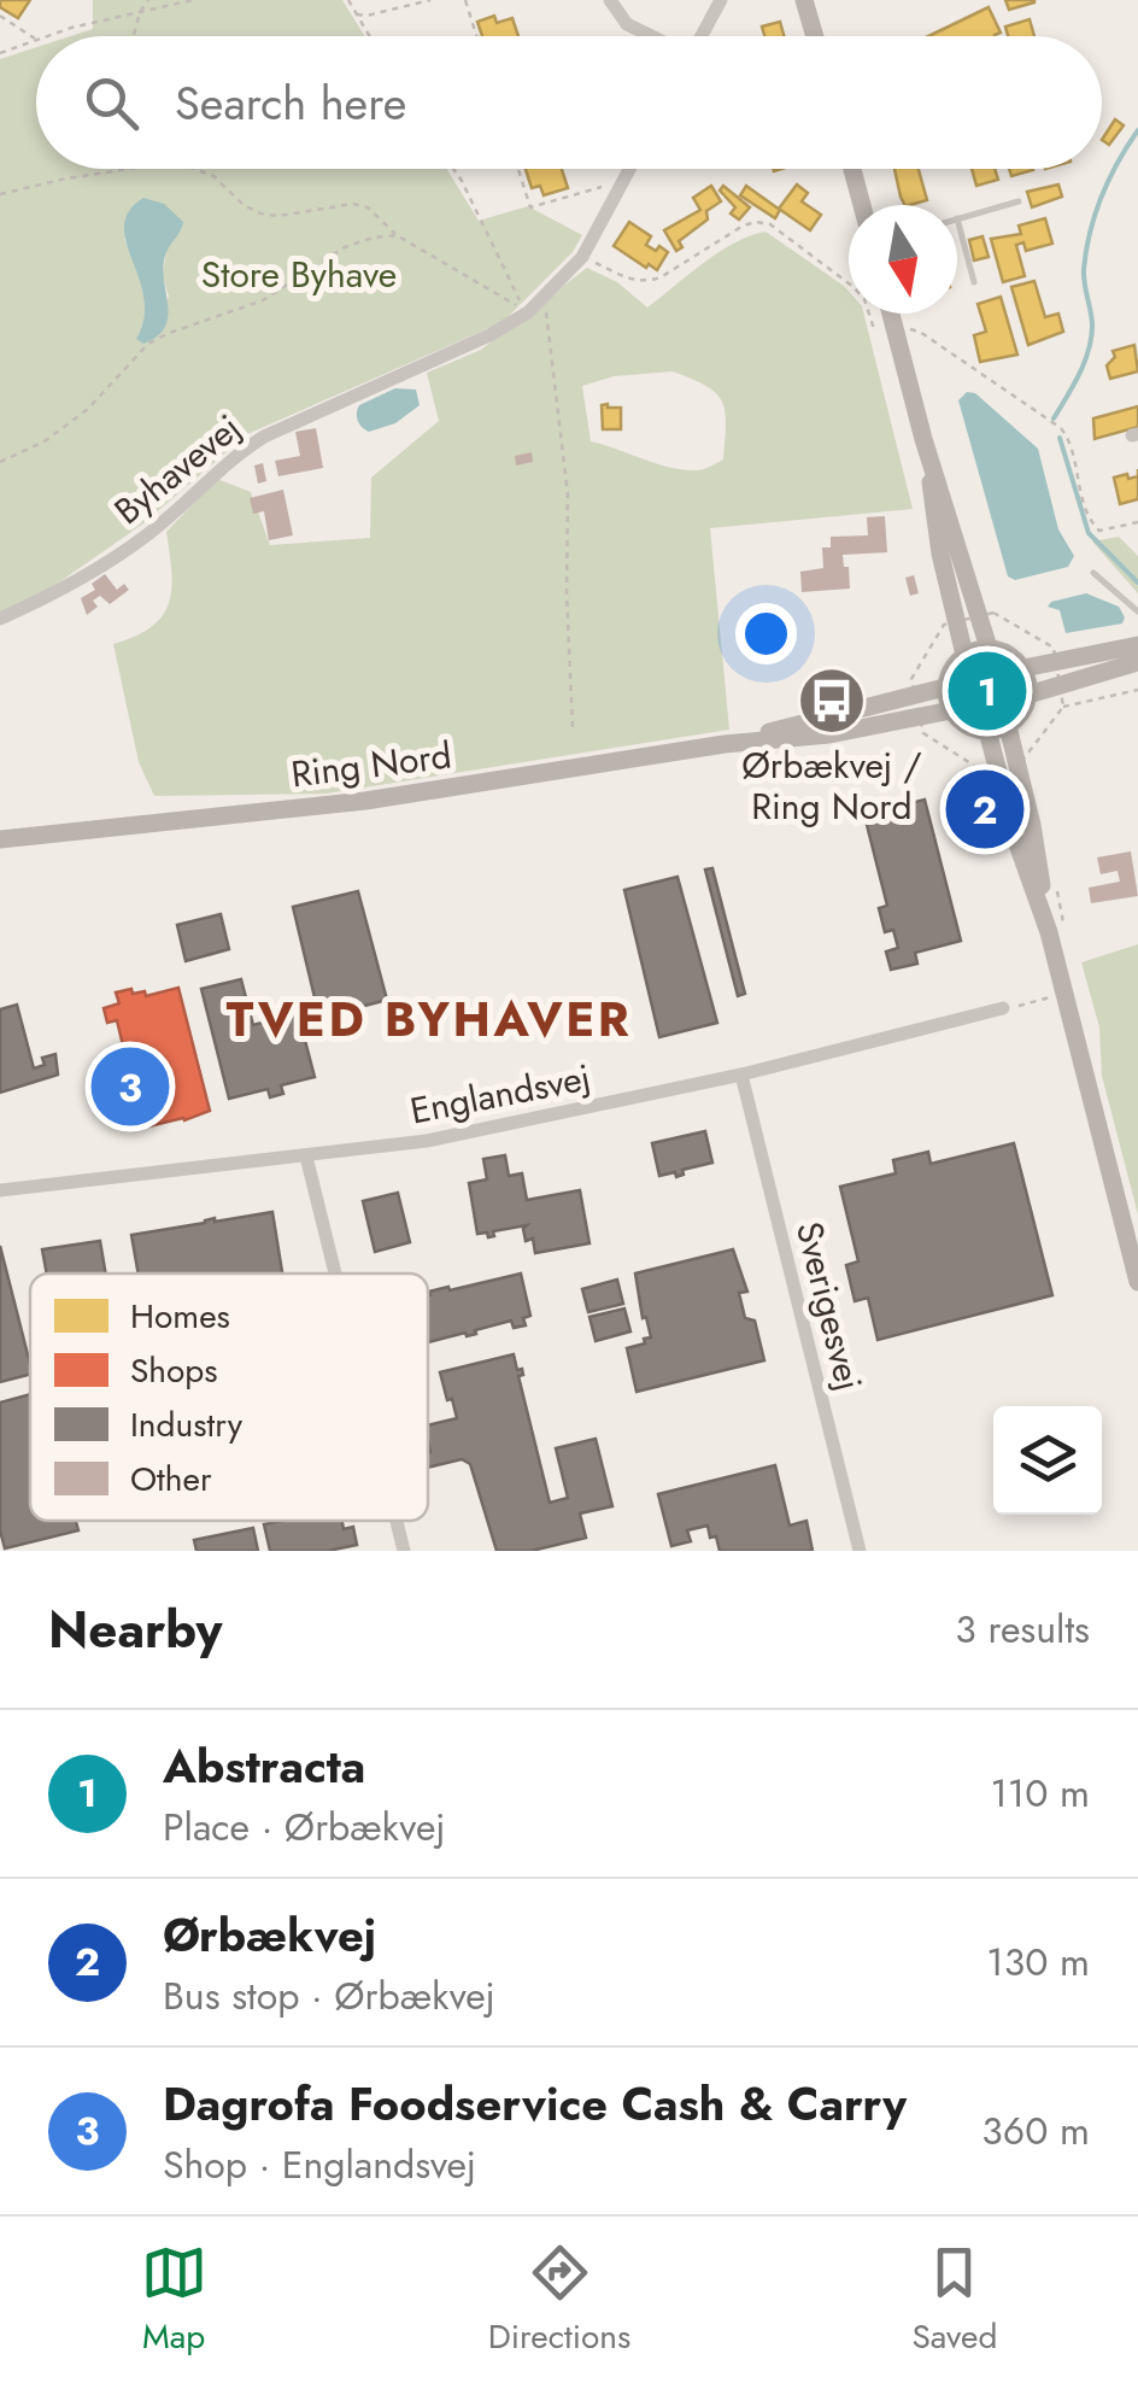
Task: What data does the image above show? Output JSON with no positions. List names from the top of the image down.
{
  "streets": {
    "main road": ["Ring Nord"],
    "street": ["Byhavevej", "Englandsvej", "Sverigesvej"]
  },
  "crossings": [
    ["Englandsvej", "Sverigesvej"]
  ],
  "districts": ["TVED BYHAVER"],
  "parks": ["Store Byhave"],
  "places": {
    "bus stop": ["Ørbækvej / Ring Nord"]
  },
  "legend": [
    "Homes",
    "Shops",
    "Industry",
    "Other"
  ],
  "north": "bottom",
  "page": {
    "search": "Search here",
    "pins": ["1", "2", "3"],
    "heading": ["Nearby", "3 results"],
    "list": [
      {
        "mark": "1",
        "name": "Abstracta",
        "note": "Place · Ørbækvej",
        "value": "110 m"
      },
      {
        "mark": "2",
        "name": "Ørbækvej",
        "note": "Bus stop · Ørbækvej",
        "value": "130 m"
      },
      {
        "mark": "3",
        "name": "Dagrofa Foodservice Cash & Carry",
        "note": "Shop · Englandsvej",
        "value": "360 m"
      }
    ],
    "nav": ["Map", "Directions", "Saved"]
  }
}
